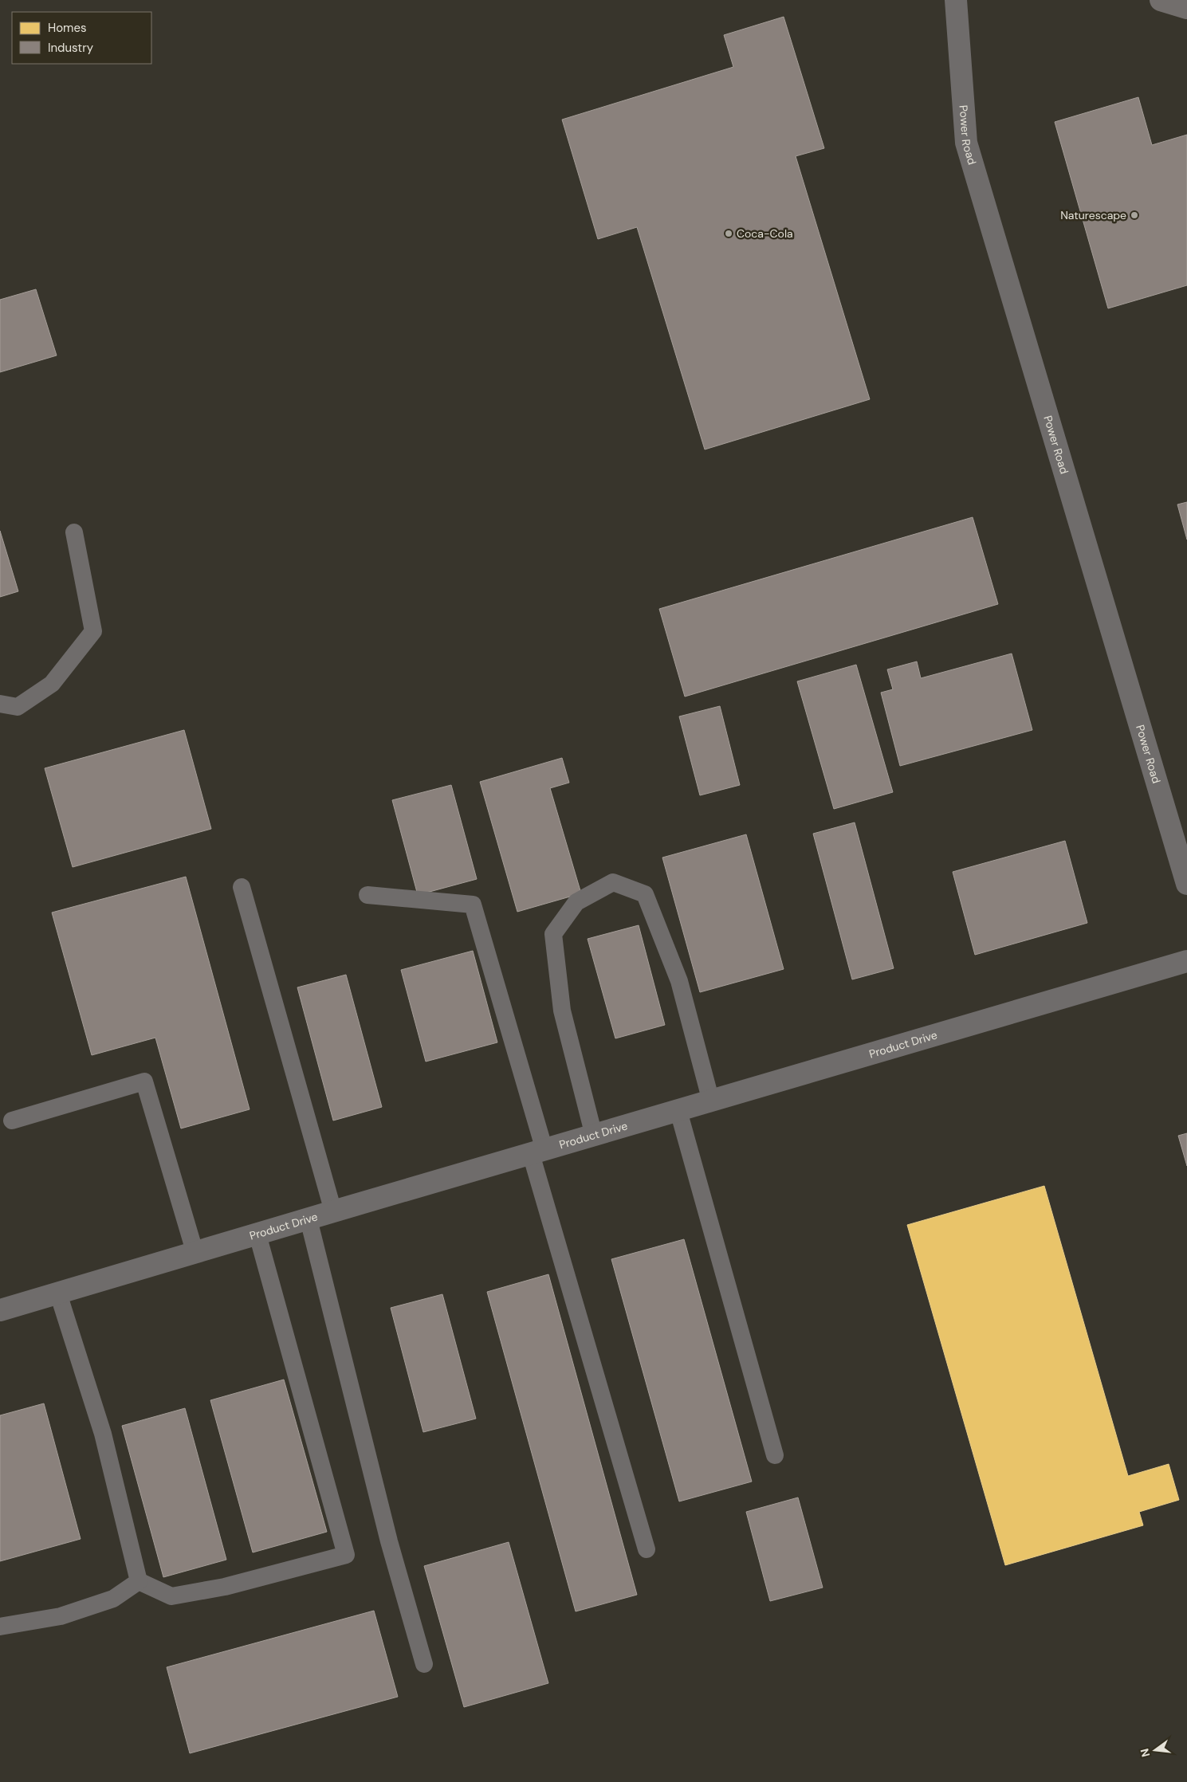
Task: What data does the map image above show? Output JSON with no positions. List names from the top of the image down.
{
  "streets": {
    "street": ["Power Road", "Product Drive"]
  },
  "places": ["Naturescape", "Coca-Cola"],
  "legend": ["Homes", "Industry"],
  "north": "left"
}
